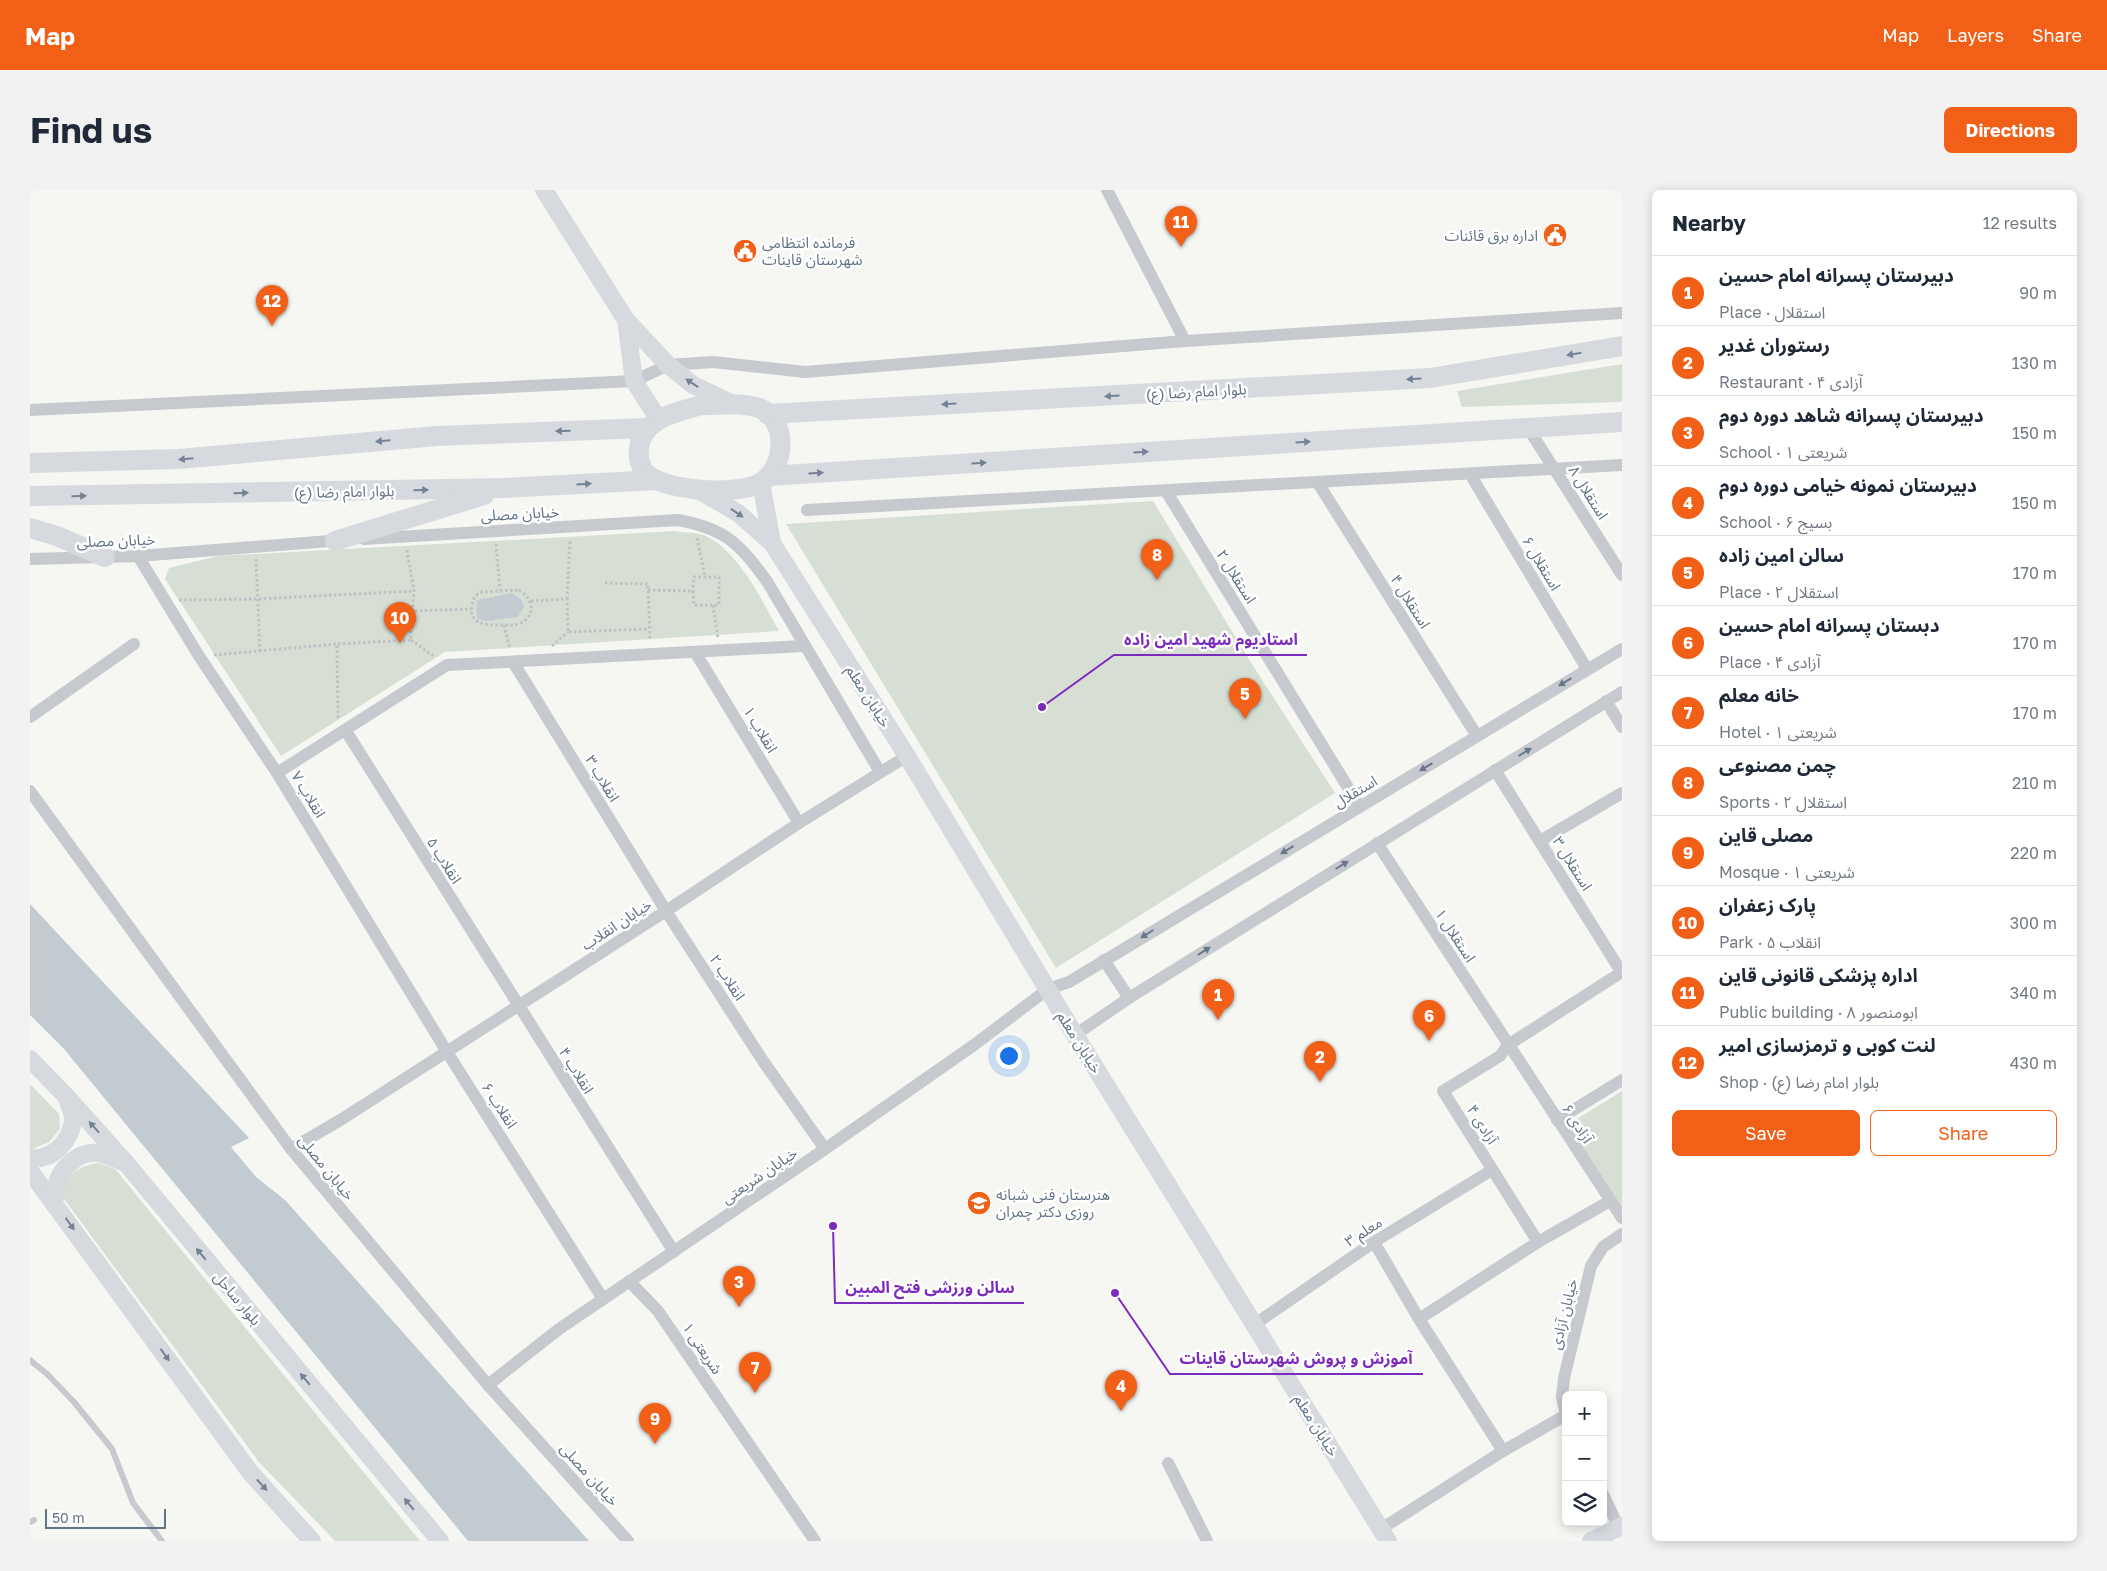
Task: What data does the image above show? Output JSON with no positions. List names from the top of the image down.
{
  "streets": {
    "main road": ["بلوار امام رضا (ع)"],
    "street": [
      "استقلال ۸",
      "خیابان مصلی",
      "استقلال ۶",
      "استقلال ۲",
      "استقلال ۴",
      "خیابان معلم",
      "انقلاب ۱",
      "انقلاب ۳",
      "استقلال",
      "انقلاب ۷",
      "انقلاب ۵",
      "استقلال ۳",
      "خیابان انقلاب",
      "استقلال ۱",
      "انقلاب ۲",
      "انقلاب ۴",
      "انقلاب ۶",
      "آزادی ۶",
      "آزادی ۴",
      "خیابان شریعتی",
      "معلم ۳",
      "بلوار ساحل",
      "خیابان آزادی",
      "شریعتی ۱"
    ]
  },
  "crossings": [
    ["خیابان مصلی", "انقلاب ۷"],
    ["خیابان مصلی", "خیابان انقلاب"],
    ["خیابان مصلی", "خیابان شریعتی"],
    ["استقلال ۶", "استقلال"],
    ["استقلال ۲", "استقلال"],
    ["استقلال ۴", "استقلال"],
    ["خیابان معلم", "استقلال"],
    ["خیابان معلم", "خیابان انقلاب"],
    ["خیابان معلم", "معلم ۳"],
    ["انقلاب ۱", "خیابان انقلاب"],
    ["انقلاب ۳", "خیابان انقلاب"],
    ["انقلاب ۳", "انقلاب ۲"],
    ["استقلال", "خیابان شریعتی"],
    ["انقلاب ۷", "خیابان انقلاب"],
    ["انقلاب ۷", "انقلاب ۶"],
    ["انقلاب ۵", "خیابان انقلاب"],
    ["انقلاب ۵", "انقلاب ۴"],
    ["خیابان انقلاب", "انقلاب ۲"],
    ["خیابان انقلاب", "انقلاب ۴"],
    ["خیابان انقلاب", "انقلاب ۶"],
    ["استقلال ۱", "آزادی ۶"],
    ["استقلال ۱", "آزادی ۴"],
    ["انقلاب ۲", "خیابان شریعتی"],
    ["انقلاب ۴", "خیابان شریعتی"],
    ["انقلاب ۶", "خیابان شریعتی"],
    ["آزادی ۶", "آزادی ۴"],
    ["آزادی ۴", "معلم ۳"],
    ["خیابان شریعتی", "شریعتی ۱"]
  ],
  "places": {
    "public building": ["اداره برق قائنات", "فرمانده انتظامی شهرستان قاینات"],
    "other": ["استادیوم شهید امین زاده", "سالن ورزشی فتح المبین", "آموزش و پروش شهرستان قاینات"],
    "school or university": ["هنرستان فنی شبانه روزی دکتر چمران"]
  },
  "scale_bar": "50 m",
  "page": {
    "header": "Map",
    "nav": ["Map", "Layers", "Share"],
    "buttons": [
      "Directions",
      ["Save", "Share"]
    ],
    "title": "Find us",
    "heading": ["Nearby", "12 results"],
    "pins": [
      "11",
      "12",
      "8",
      "10",
      "5",
      "1",
      "6",
      "2",
      "3",
      "7",
      "4",
      "9"
    ],
    "list": [
      {
        "mark": "1",
        "name": "دبیرستان پسرانه امام حسین",
        "note": "Place · استقلال",
        "value": "90 m"
      },
      {
        "mark": "2",
        "name": "رستوران غدیر",
        "note": "Restaurant · آزادی ۴",
        "value": "130 m"
      },
      {
        "mark": "3",
        "name": "دبیرستان پسرانه شاهد دوره دوم",
        "note": "School · شریعتی ۱",
        "value": "150 m"
      },
      {
        "mark": "4",
        "name": "دبیرستان نمونه خیامی دوره دوم",
        "note": "School · بسیج ۶",
        "value": "150 m"
      },
      {
        "mark": "5",
        "name": "سالن امین زاده",
        "note": "Place · استقلال ۲",
        "value": "170 m"
      },
      {
        "mark": "6",
        "name": "دبستان پسرانه امام حسین",
        "note": "Place · آزادی ۴",
        "value": "170 m"
      },
      {
        "mark": "7",
        "name": "خانه معلم",
        "note": "Hotel · شریعتی ۱",
        "value": "170 m"
      },
      {
        "mark": "8",
        "name": "چمن مصنوعی",
        "note": "Sports · استقلال ۲",
        "value": "210 m"
      },
      {
        "mark": "9",
        "name": "مصلی قاین",
        "note": "Mosque · شریعتی ۱",
        "value": "220 m"
      },
      {
        "mark": "10",
        "name": "پارک زعفران",
        "note": "Park · انقلاب ۵",
        "value": "300 m"
      },
      {
        "mark": "11",
        "name": "اداره پزشکی قانونی قاین",
        "note": "Public building · ابومنصور ۸",
        "value": "340 m"
      },
      {
        "mark": "12",
        "name": "لنت کوبی و ترمزسازی امیر",
        "note": "Shop · بلوار امام رضا (ع)",
        "value": "430 m"
      }
    ],
    "map_buttons": ["+", "−"],
    "scale": "50 m"
  }
}
